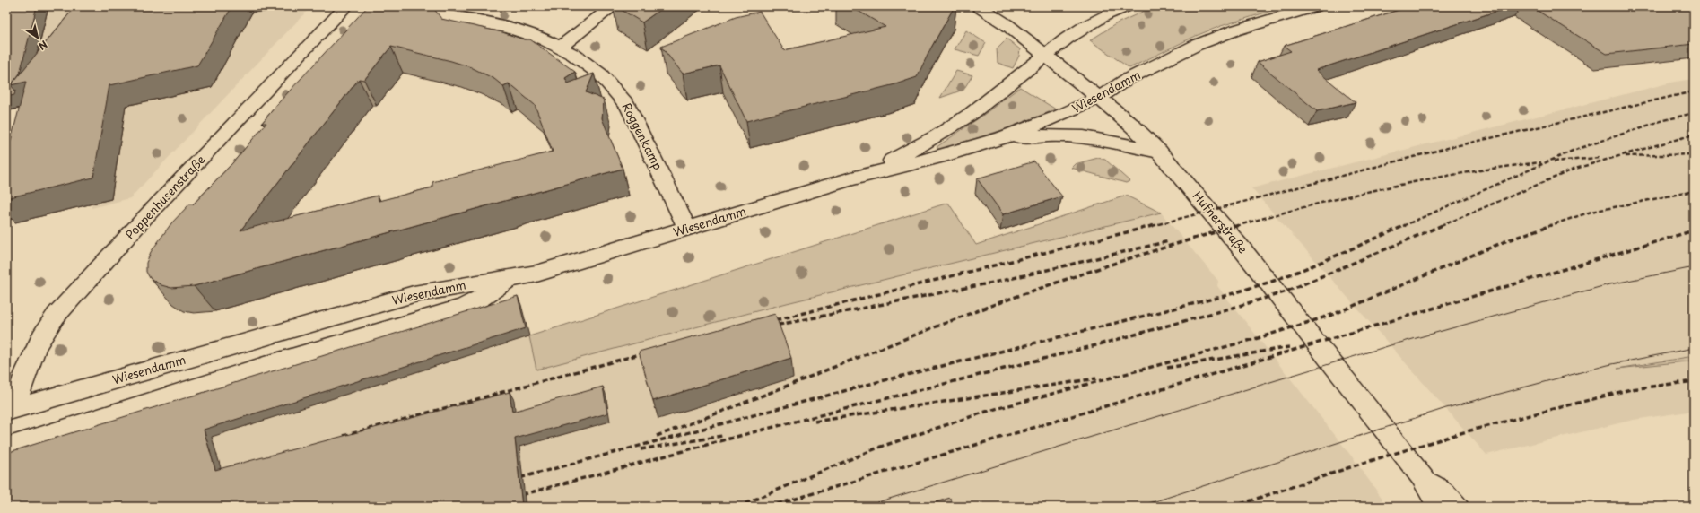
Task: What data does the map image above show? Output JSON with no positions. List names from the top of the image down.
{
  "streets": {
    "street": [
      "Wiesendamm",
      "Roggenkamp",
      "Poppenhusenstraße",
      "Hufnerstraße"
    ]
  },
  "crossings": [
    ["Wiesendamm", "Roggenkamp"],
    ["Wiesendamm", "Poppenhusenstraße"],
    ["Wiesendamm", "Hufnerstraße"]
  ],
  "north": "bottom right"
}
